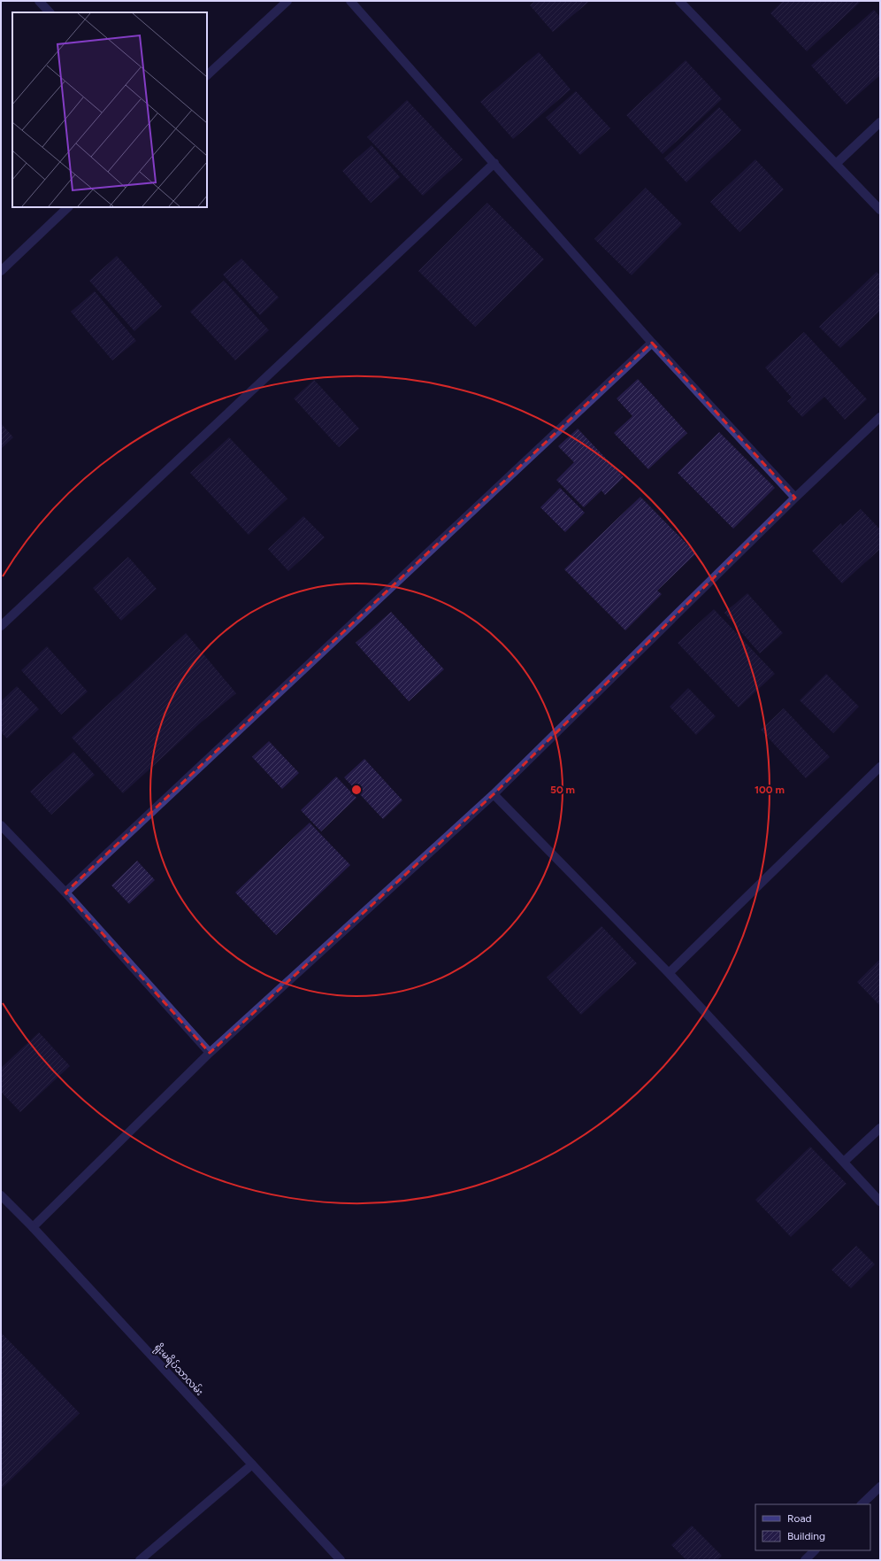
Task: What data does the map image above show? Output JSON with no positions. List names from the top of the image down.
{
  "streets": {
    "street": ["ရိုးမရိပ်သာလမ်း"]
  },
  "legend": ["Road", "Building"],
  "rings": ["50 m", "100 m"]
}
